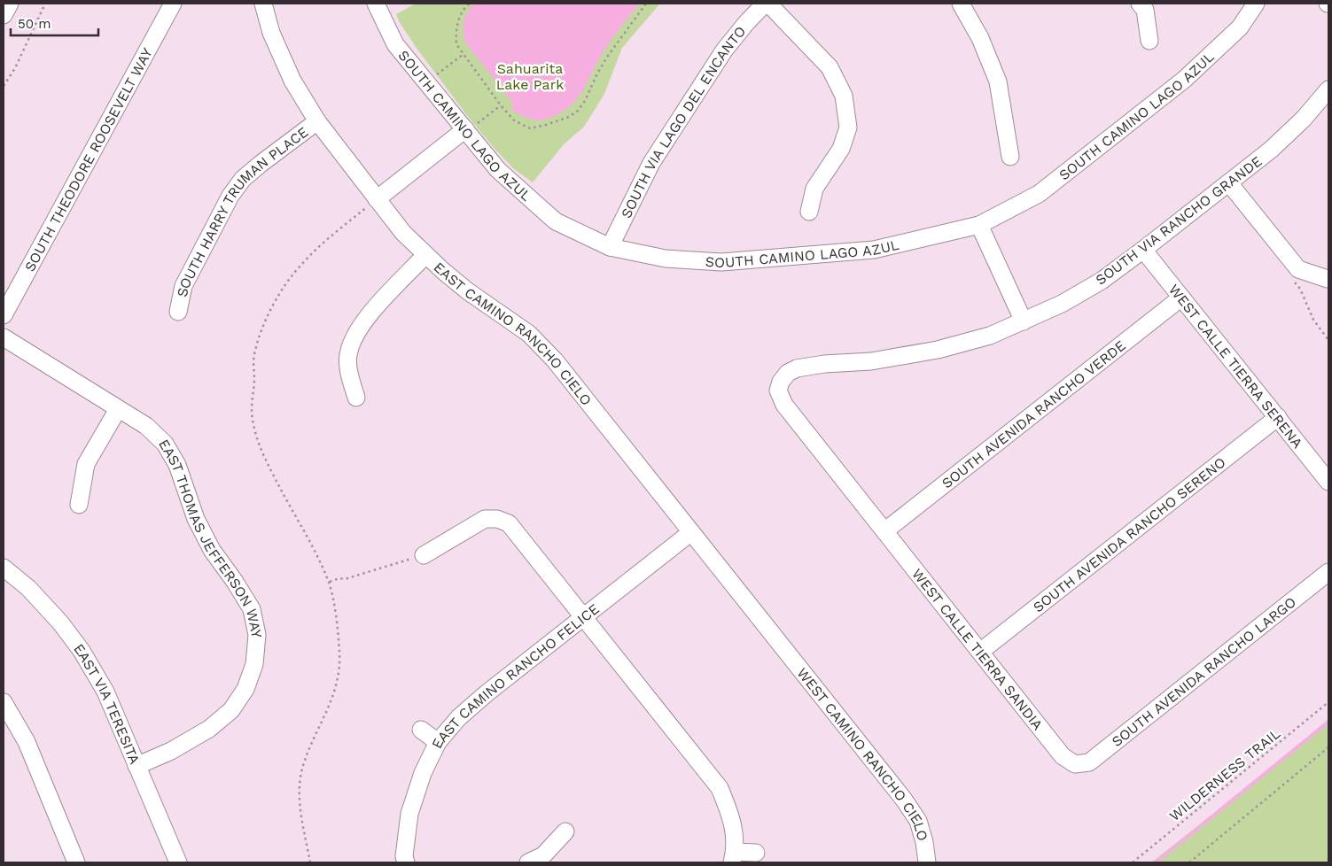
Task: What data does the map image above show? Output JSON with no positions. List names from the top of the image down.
{
  "streets": {
    "street": [
      "SOUTH CAMINO LAGO AZUL",
      "SOUTH VIA LAGO DEL ENCANTO",
      "SOUTH THEODORE ROOSEVELT WAY",
      "SOUTH HARRY TRUMAN PLACE",
      "SOUTH VIA RANCHO GRANDE",
      "EAST CAMINO RANCHO CIELO",
      "WEST CALLE TIERRA SERENA",
      "SOUTH AVENIDA RANCHO VERDE",
      "SOUTH AVENIDA RANCHO SERENO",
      "EAST THOMAS JEFFERSON WAY",
      "WEST CALLE TIERRA SANDIA",
      "SOUTH AVENIDA RANCHO LARGO",
      "EAST CAMINO RANCHO FELICE",
      "EAST VIA TERESITA",
      "WEST CAMINO RANCHO CIELO"
    ],
    "path": ["WILDERNESS TRAIL"]
  },
  "crossings": [
    ["SOUTH CAMINO LAGO AZUL", "SOUTH VIA LAGO DEL ENCANTO"],
    ["SOUTH HARRY TRUMAN PLACE", "EAST CAMINO RANCHO CIELO"],
    ["SOUTH VIA RANCHO GRANDE", "WEST CALLE TIERRA SERENA"],
    ["SOUTH VIA RANCHO GRANDE", "WEST CALLE TIERRA SANDIA"],
    ["EAST CAMINO RANCHO CIELO", "EAST CAMINO RANCHO FELICE"],
    ["EAST CAMINO RANCHO CIELO", "WEST CAMINO RANCHO CIELO"],
    ["WEST CALLE TIERRA SERENA", "SOUTH AVENIDA RANCHO VERDE"],
    ["WEST CALLE TIERRA SERENA", "SOUTH AVENIDA RANCHO SERENO"],
    ["SOUTH AVENIDA RANCHO VERDE", "WEST CALLE TIERRA SANDIA"],
    ["SOUTH AVENIDA RANCHO SERENO", "WEST CALLE TIERRA SANDIA"],
    ["EAST THOMAS JEFFERSON WAY", "EAST VIA TERESITA"],
    ["WEST CALLE TIERRA SANDIA", "SOUTH AVENIDA RANCHO LARGO"]
  ],
  "parks": ["Sahuarita Lake Park"],
  "scale_bar": "50 m"
}
